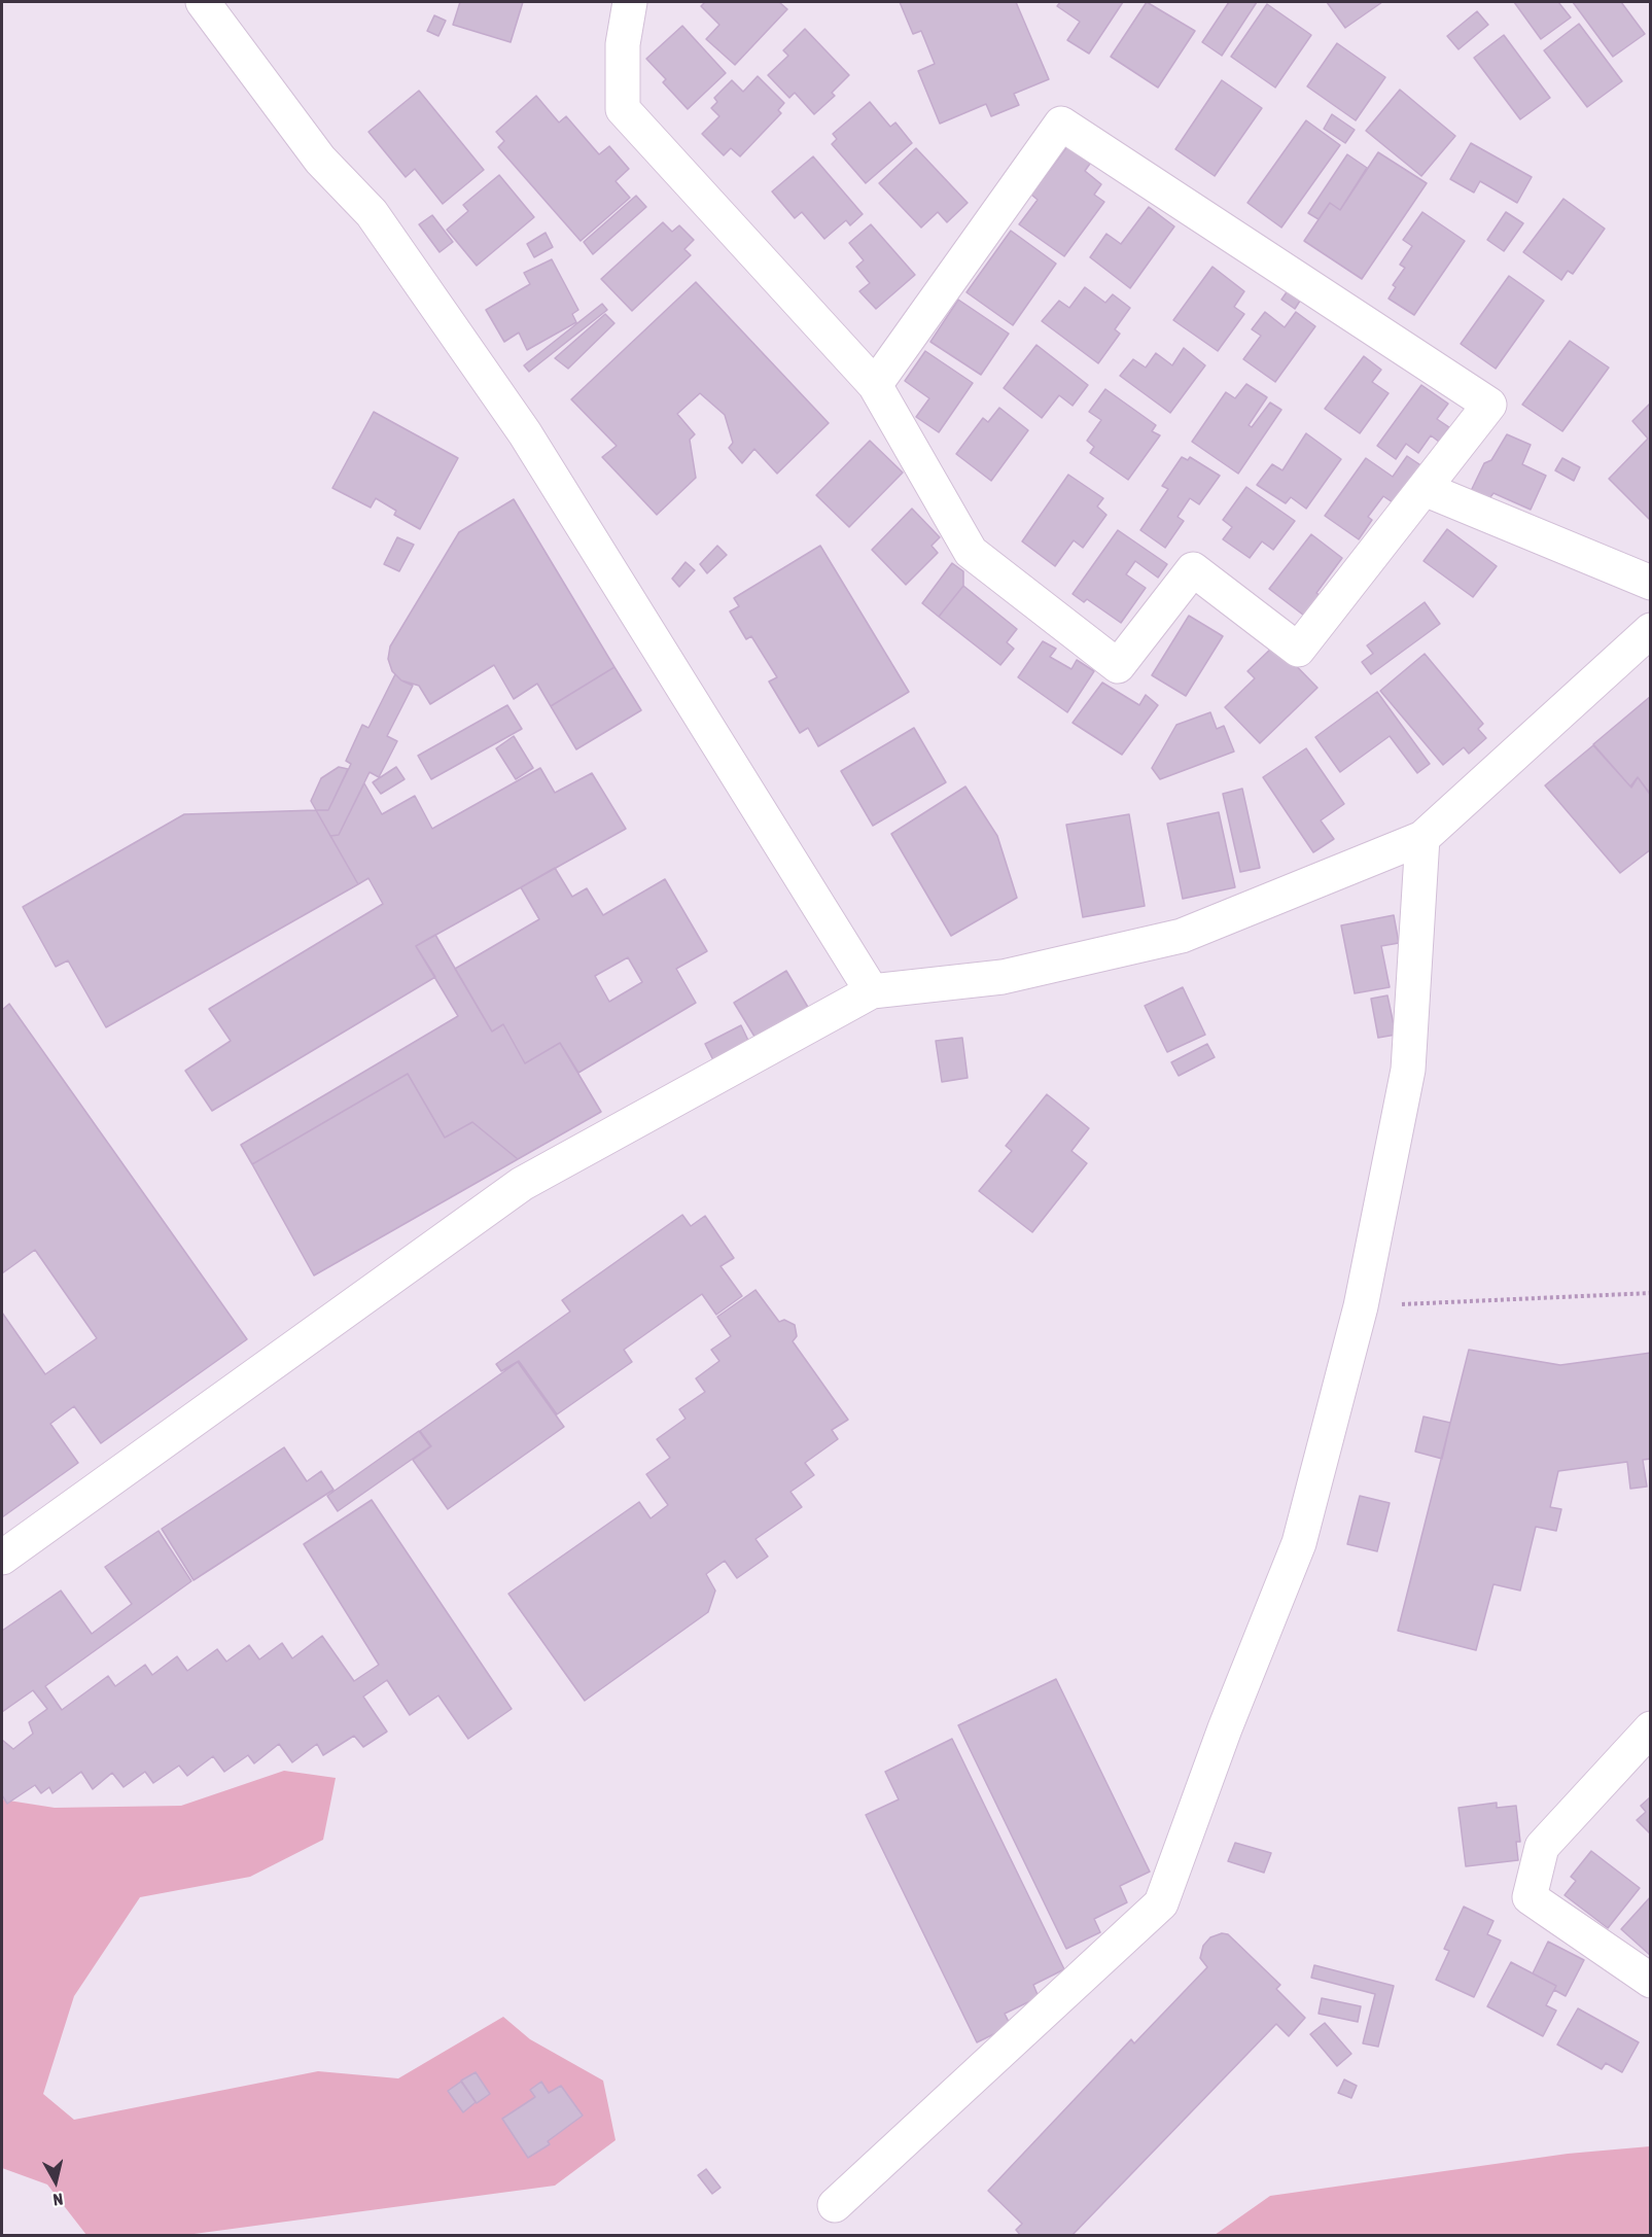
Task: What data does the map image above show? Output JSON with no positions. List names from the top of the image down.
{
  "north": "bottom"
}
